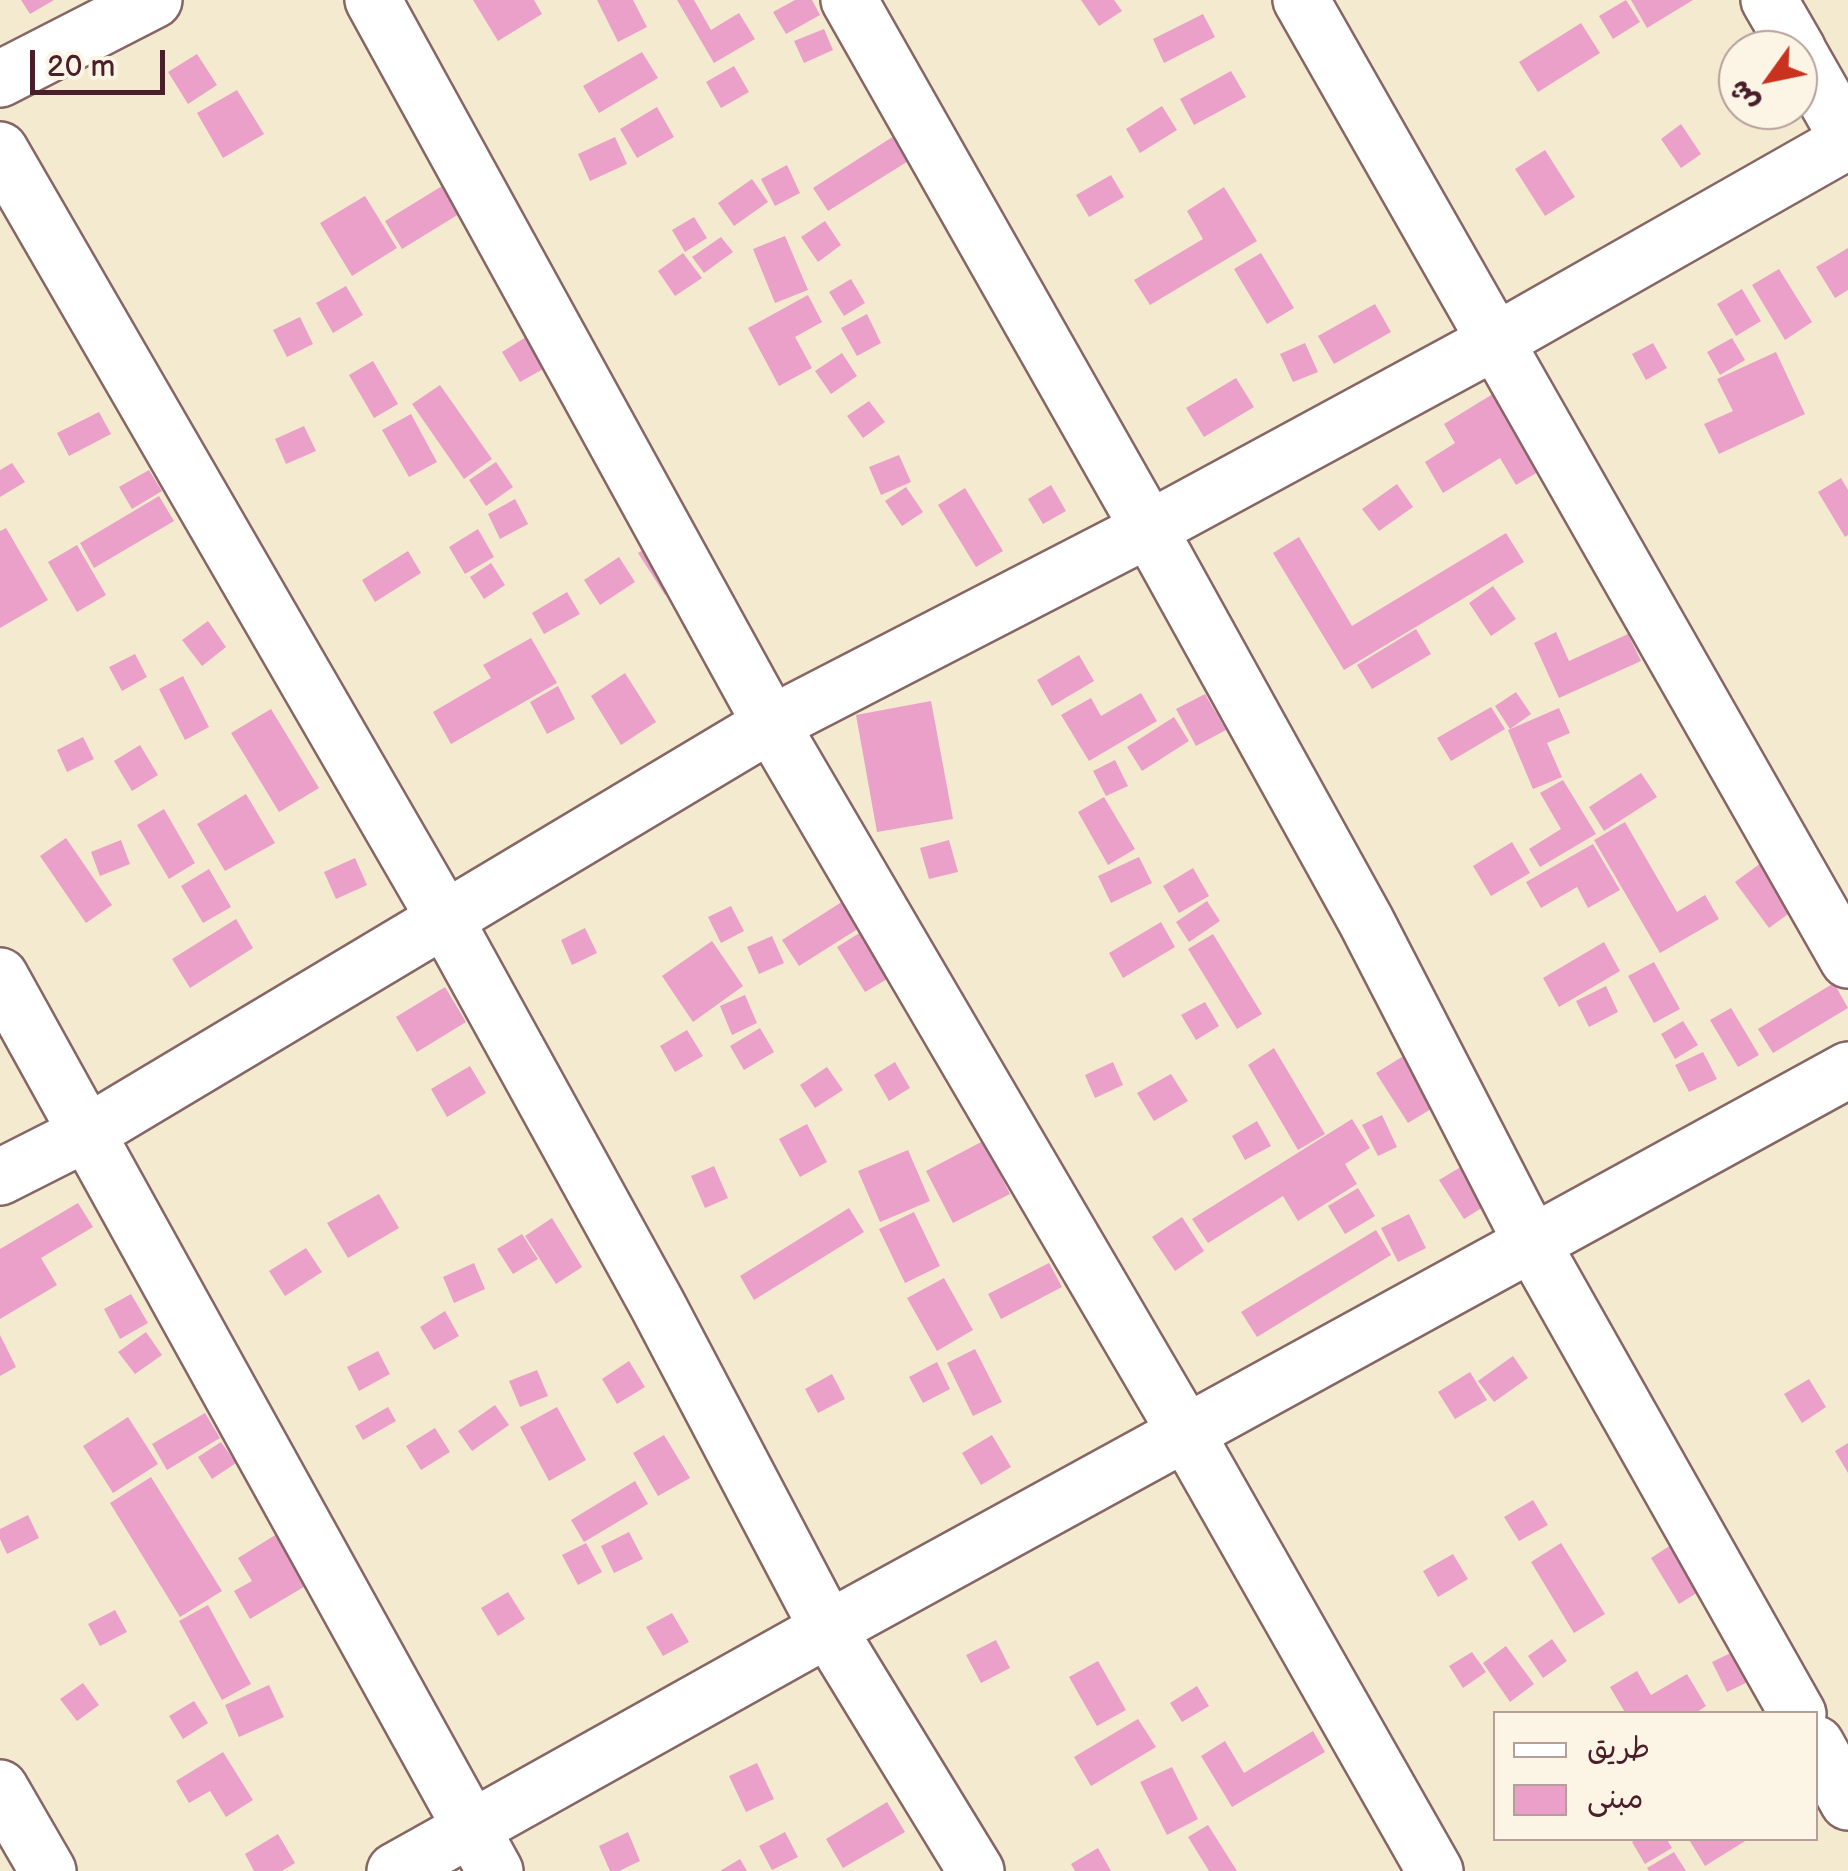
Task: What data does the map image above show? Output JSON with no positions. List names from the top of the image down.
{
  "legend": ["طريق", "مبنى"],
  "scale_bar": "20 m",
  "north": "bottom left"
}
